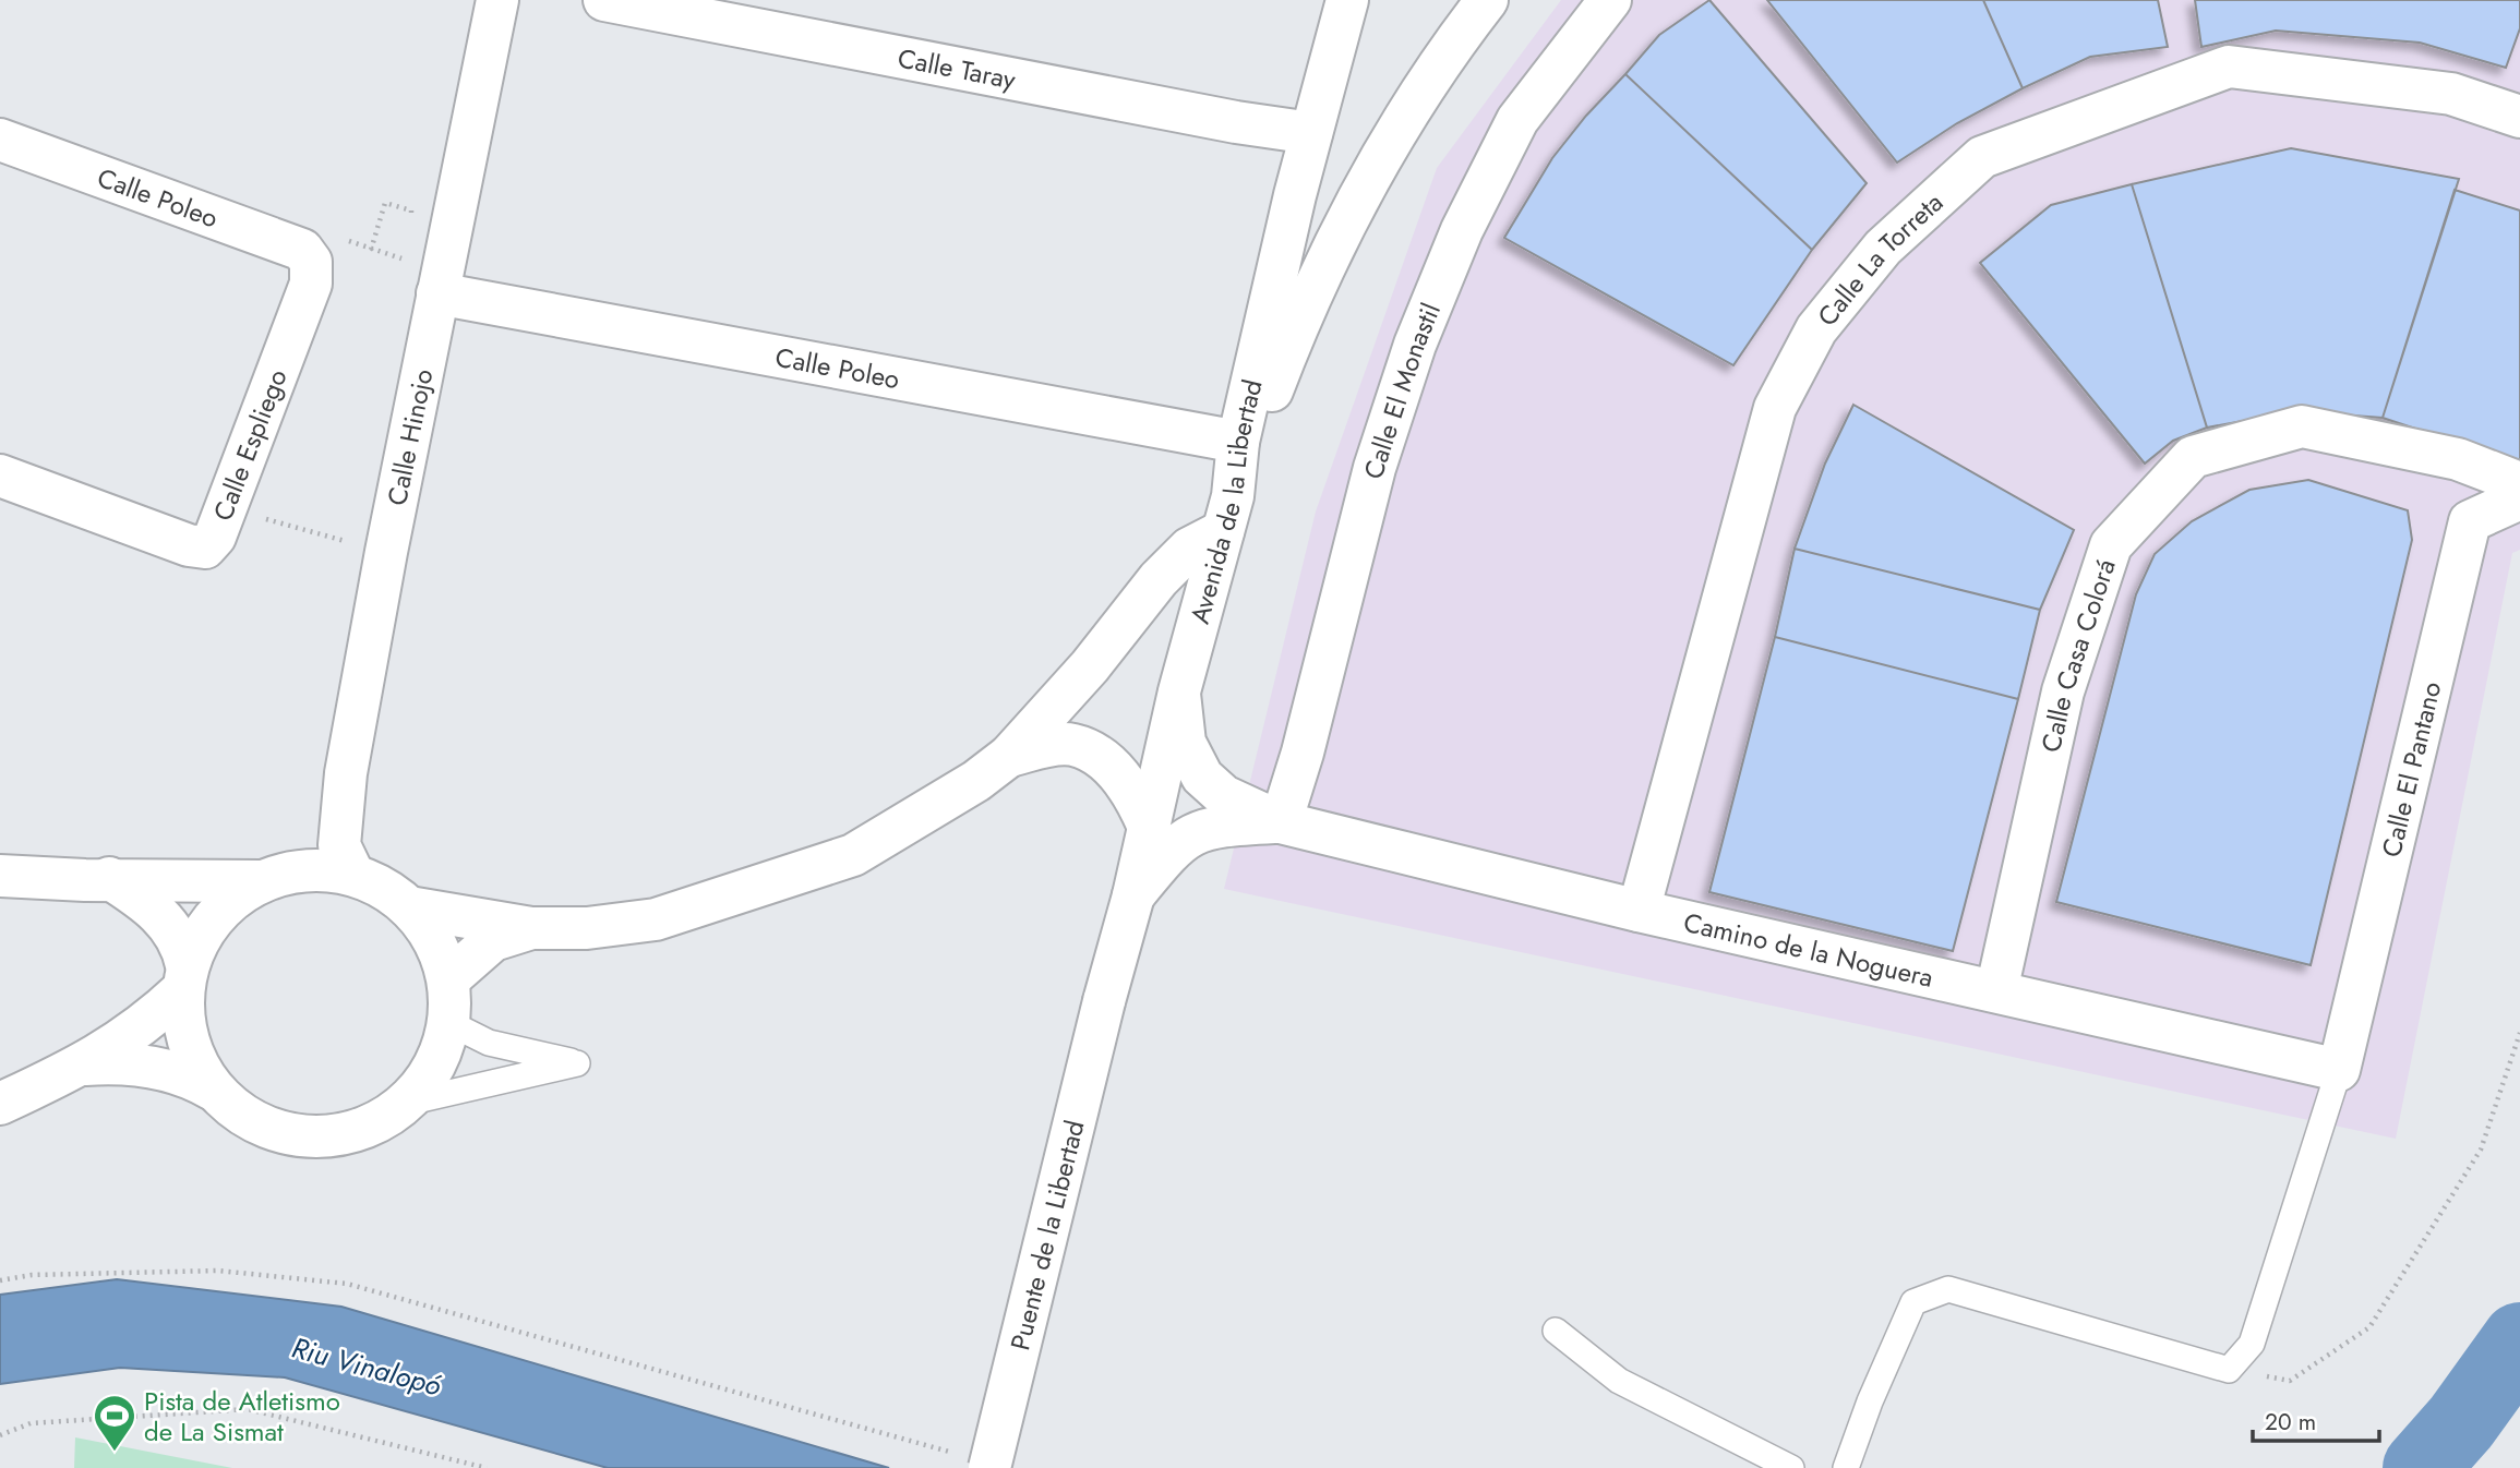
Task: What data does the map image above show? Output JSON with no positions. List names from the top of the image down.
{
  "streets": {
    "street": [
      "Calle Taray",
      "Calle Poleo",
      "Calle La Torreta",
      "Calle El Monastil",
      "Calle Hinojo",
      "Calle Espliego",
      "Avenida de la Libertad",
      "Calle Casa Colorá",
      "Calle El Pantano",
      "Camino de la Noguera",
      "Puente de la Libertad"
    ]
  },
  "crossings": [
    ["Calle Taray", "Avenida de la Libertad"],
    ["Calle Poleo", "Calle Hinojo"],
    ["Calle Poleo", "Calle Espliego"],
    ["Calle Poleo", "Avenida de la Libertad"],
    ["Calle La Torreta", "Camino de la Noguera"],
    ["Calle El Monastil", "Camino de la Noguera"],
    ["Avenida de la Libertad", "Puente de la Libertad"],
    ["Calle Casa Colorá", "Camino de la Noguera"],
    ["Calle El Pantano", "Camino de la Noguera"]
  ],
  "water": ["Riu Vinalopó"],
  "places": {
    "sports": ["Pista de Atletismo de La Sismat"]
  },
  "scale_bar": "20 m"
}
